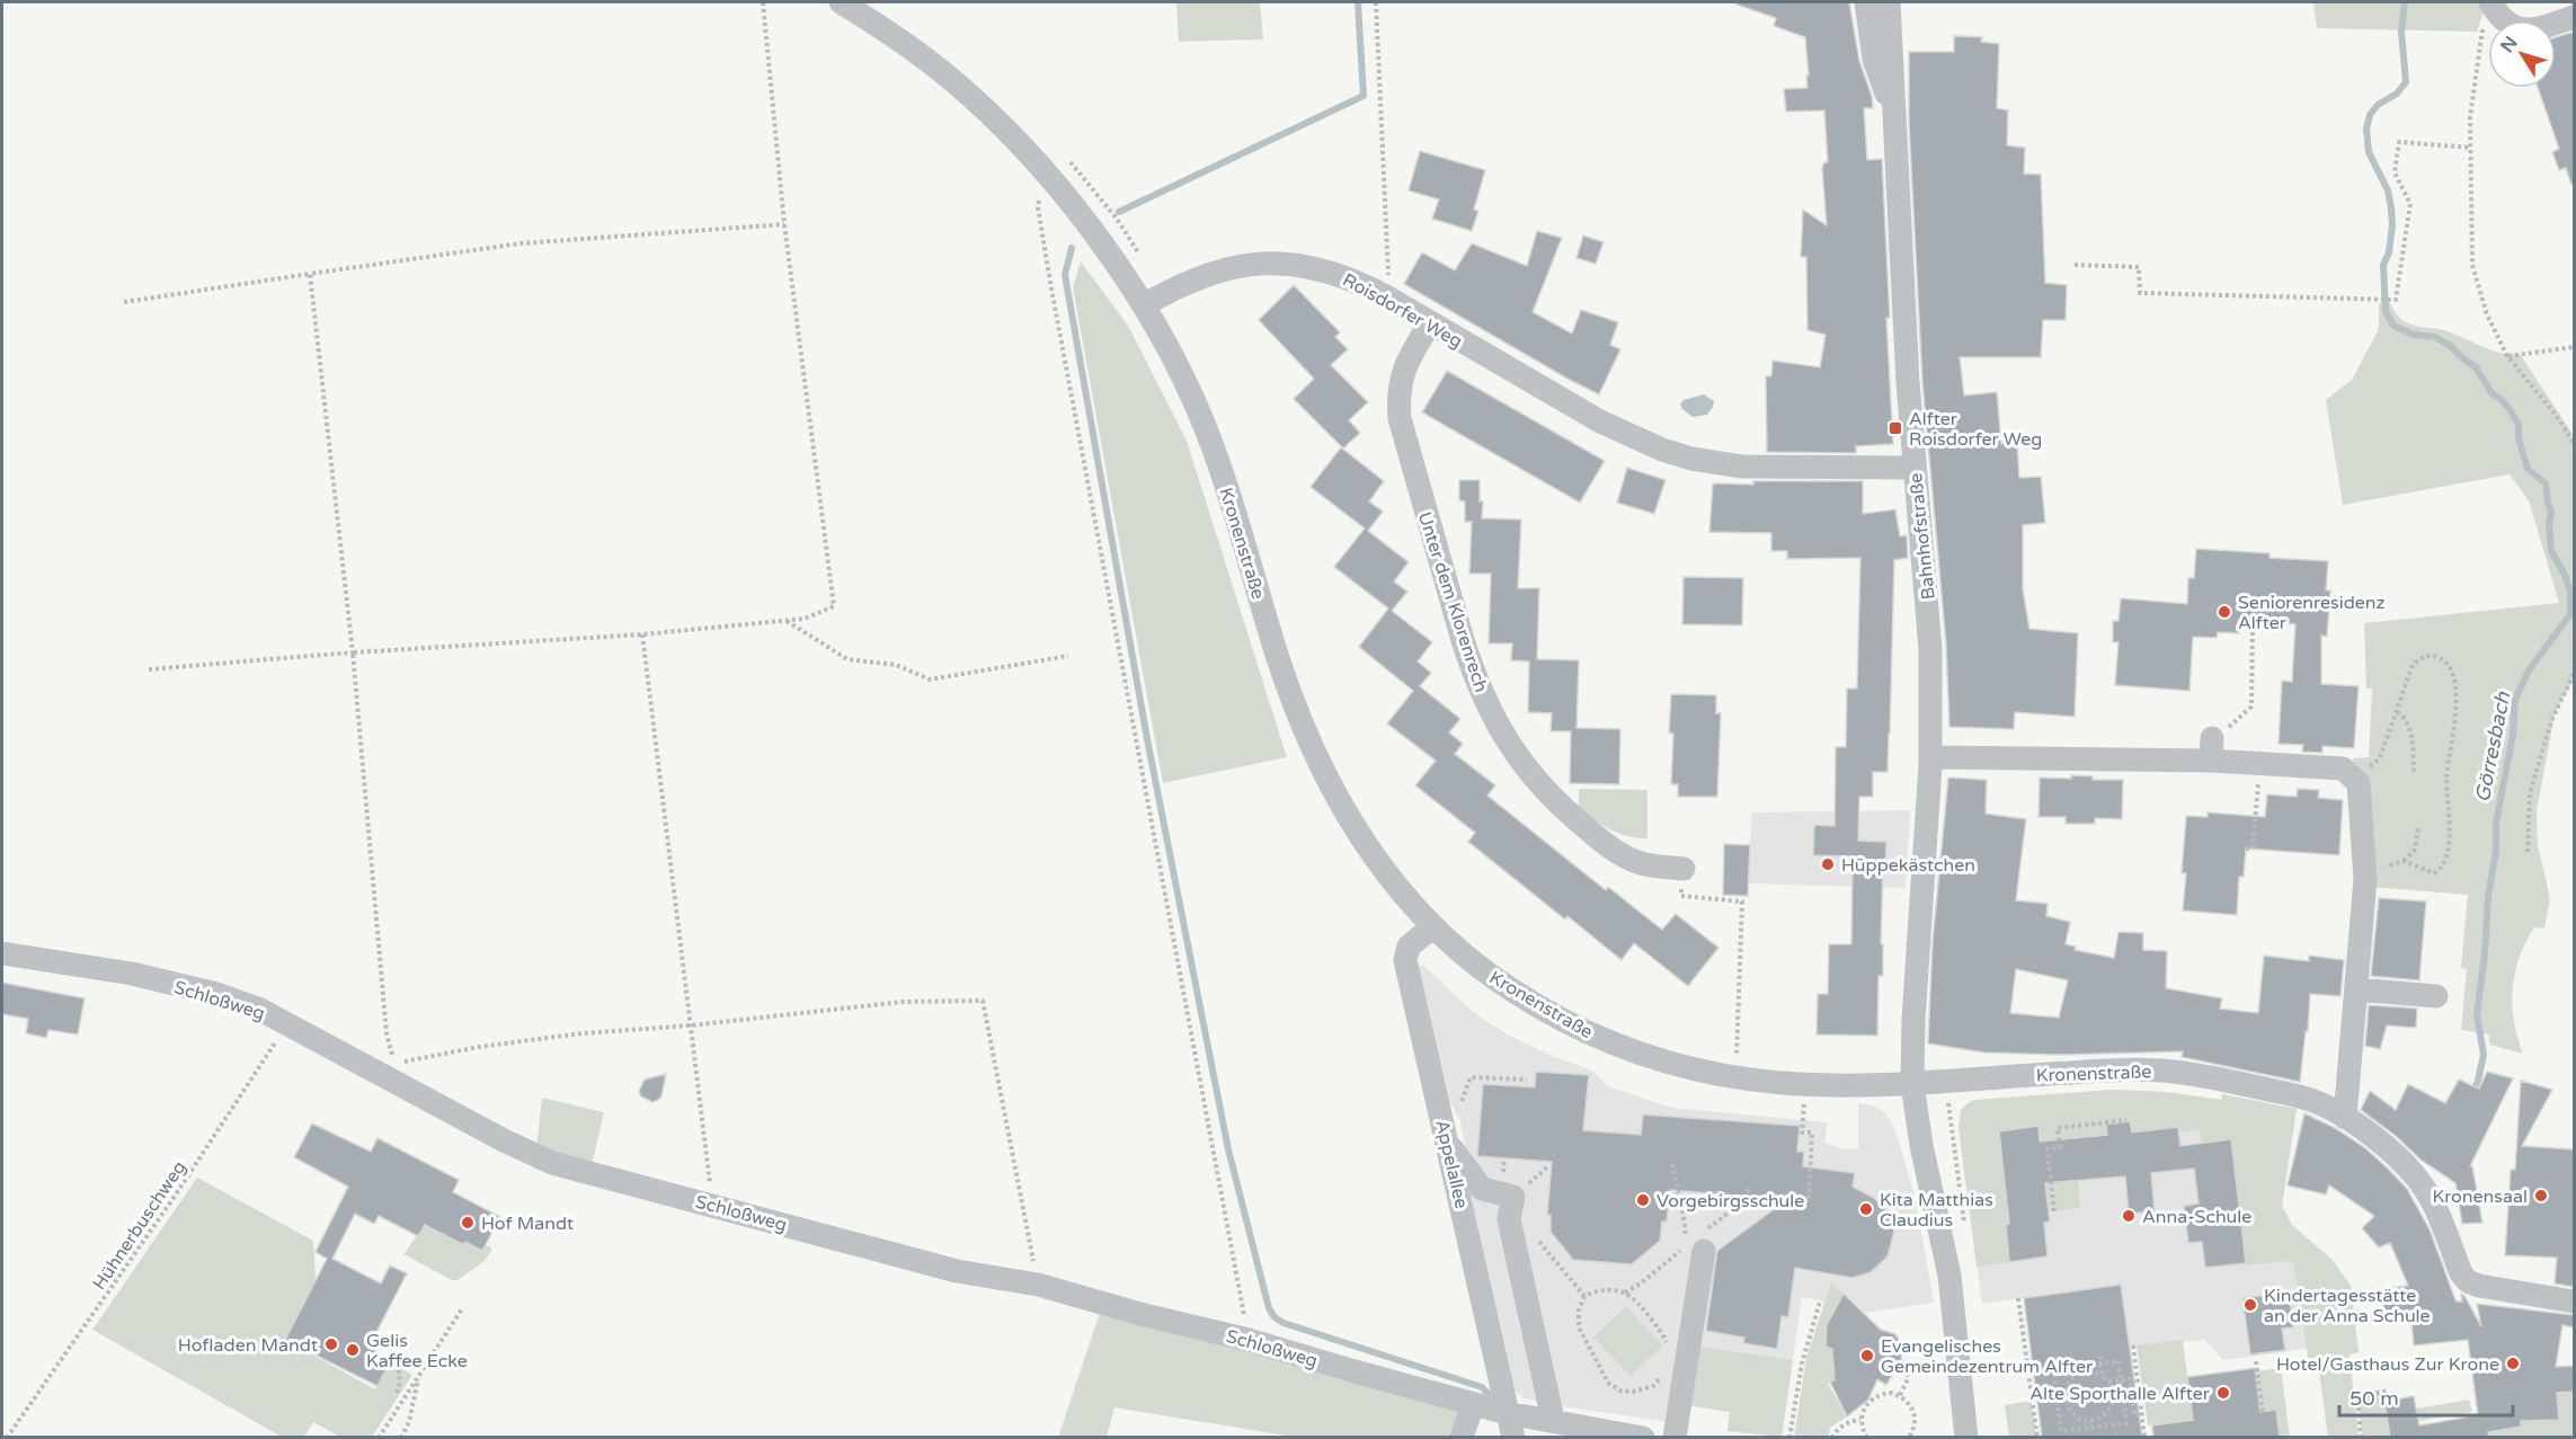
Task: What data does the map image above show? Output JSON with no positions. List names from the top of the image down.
{
  "streets": {
    "street": [
      "Roisdorfer Weg",
      "Bahnhofstraße",
      "Kronenstraße",
      "Unter dem Klorenrech",
      "Schloßweg",
      "Appelallee"
    ],
    "path": ["Hühnerbuschweg"]
  },
  "crossings": [
    ["Roisdorfer Weg", "Bahnhofstraße"],
    ["Roisdorfer Weg", "Kronenstraße"],
    ["Roisdorfer Weg", "Unter dem Klorenrech"],
    ["Bahnhofstraße", "Kronenstraße"],
    ["Kronenstraße", "Appelallee"],
    ["Schloßweg", "Appelallee"],
    ["Schloßweg", "Hühnerbuschweg"]
  ],
  "water": ["Görresbach"],
  "places": {
    "transit": ["Alfter Roisdorfer Weg"],
    "other": [
      "Seniorenresidenz Alfter",
      "Hüppekästchen",
      "Kronensaal",
      "Vorgebirgsschule",
      "Kita Matthias Claudius",
      "Anna-Schule",
      "Hof Mandt",
      "Kindertagesstätte an der Anna Schule",
      "Hofladen Mandt",
      "Gelis Kaffee Ecke",
      "Evangelisches Gemeindezentrum Alfter",
      "Hotel/Gasthaus Zur Krone",
      "Alte Sporthalle Alfter"
    ]
  },
  "scale_bar": "50 m",
  "north": "top left"
}
